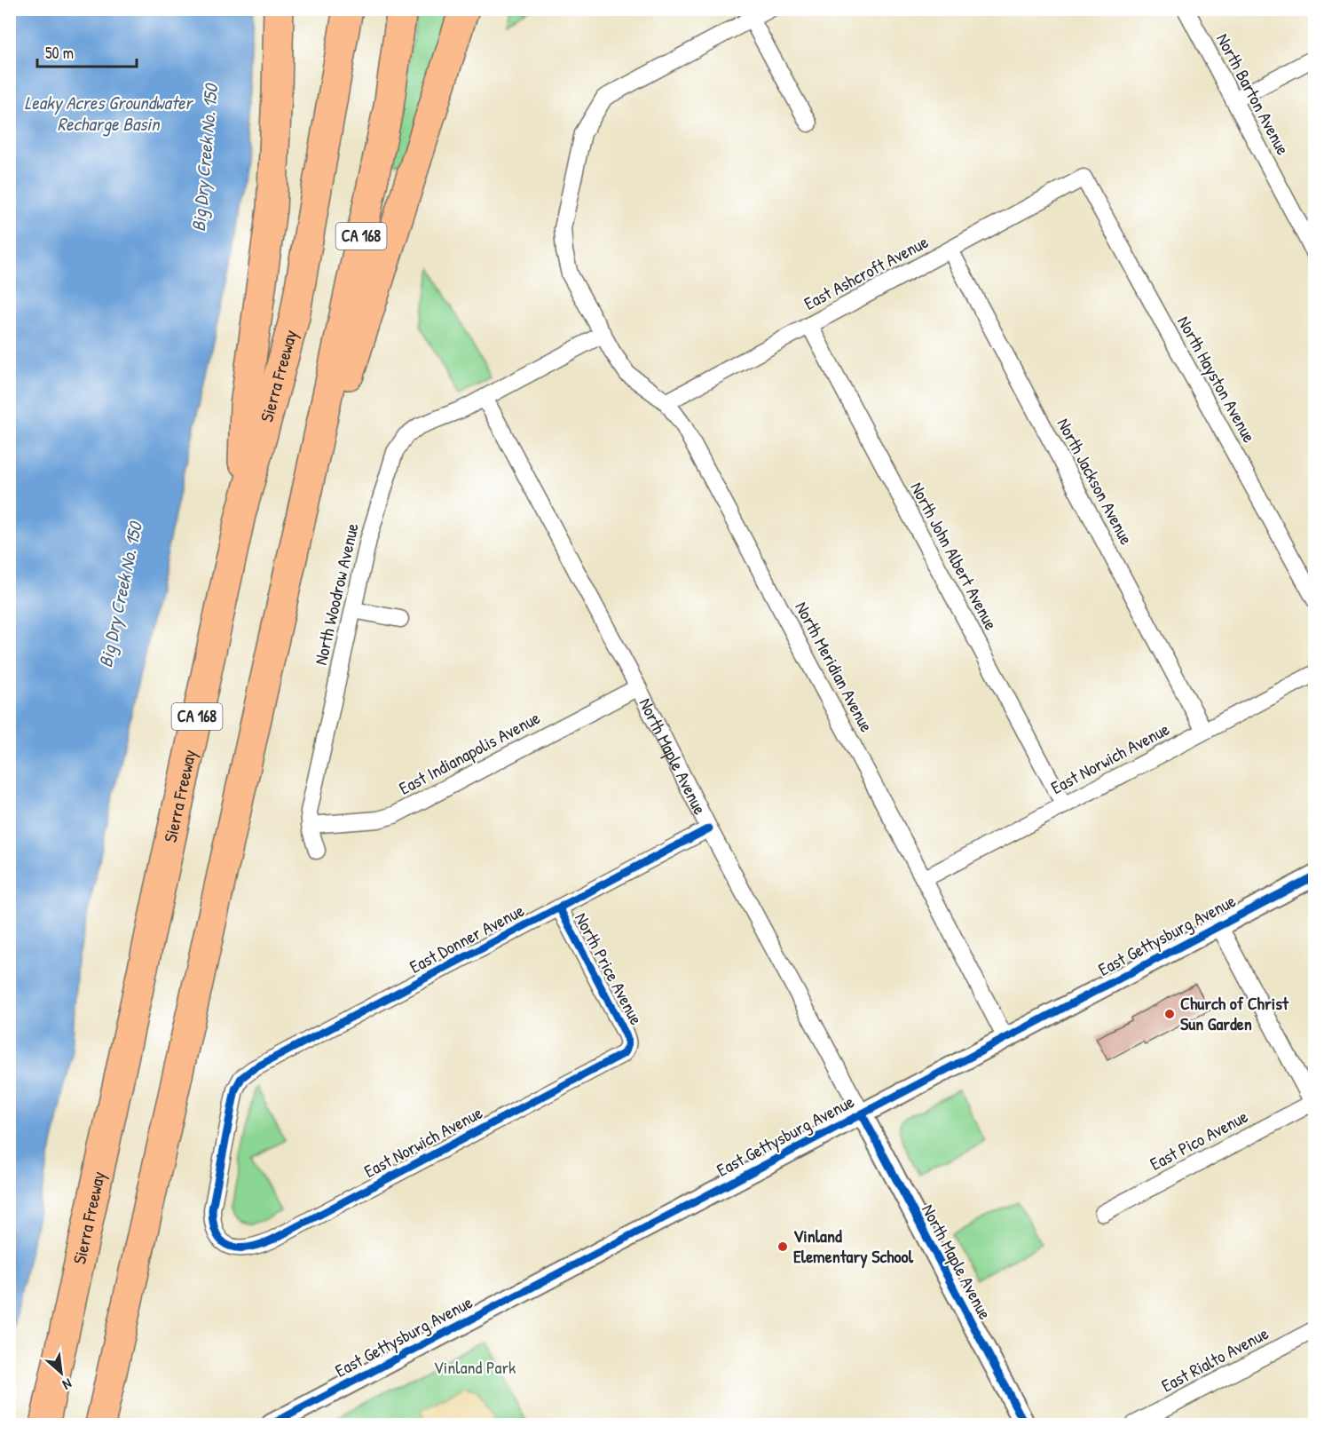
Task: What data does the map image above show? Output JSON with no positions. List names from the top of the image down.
{
  "streets": {
    "highway": ["CA 168", "Sierra Freeway"],
    "street": [
      "North Barton Avenue",
      "East Ashcroft Avenue",
      "North Hayston Avenue",
      "North Jackson Avenue",
      "North John Albert Avenue",
      "North Woodrow Avenue",
      "North Meridian Avenue",
      "East Indianapolis Avenue",
      "North Maple Avenue",
      "East Norwich Avenue",
      "East Gettysburg Avenue",
      "East Donner Avenue",
      "North Price Avenue",
      "East Pico Avenue",
      "East Rialto Avenue"
    ]
  },
  "crossings": [
    ["East Ashcroft Avenue", "North Hayston Avenue"],
    ["East Ashcroft Avenue", "North Jackson Avenue"],
    ["East Ashcroft Avenue", "North John Albert Avenue"],
    ["East Ashcroft Avenue", "North Meridian Avenue"],
    ["North Jackson Avenue", "East Norwich Avenue"],
    ["North John Albert Avenue", "East Norwich Avenue"],
    ["North Woodrow Avenue", "North Meridian Avenue"],
    ["North Woodrow Avenue", "East Indianapolis Avenue"],
    ["North Woodrow Avenue", "North Maple Avenue"],
    ["North Meridian Avenue", "East Norwich Avenue"],
    ["North Meridian Avenue", "East Gettysburg Avenue"],
    ["East Indianapolis Avenue", "North Maple Avenue"],
    ["North Maple Avenue", "East Gettysburg Avenue"],
    ["North Maple Avenue", "East Donner Avenue"],
    ["East Norwich Avenue", "East Donner Avenue"],
    ["East Norwich Avenue", "North Price Avenue"],
    ["East Donner Avenue", "North Price Avenue"]
  ],
  "water": ["Leaky Acres Groundwater Recharge Basin", "Big Dry Creek No. 150"],
  "parks": ["Vinland Park"],
  "places": ["Church of Christ Sun Garden", "Vinland Elementary School"],
  "scale_bar": "50 m",
  "north": "bottom right"
}
